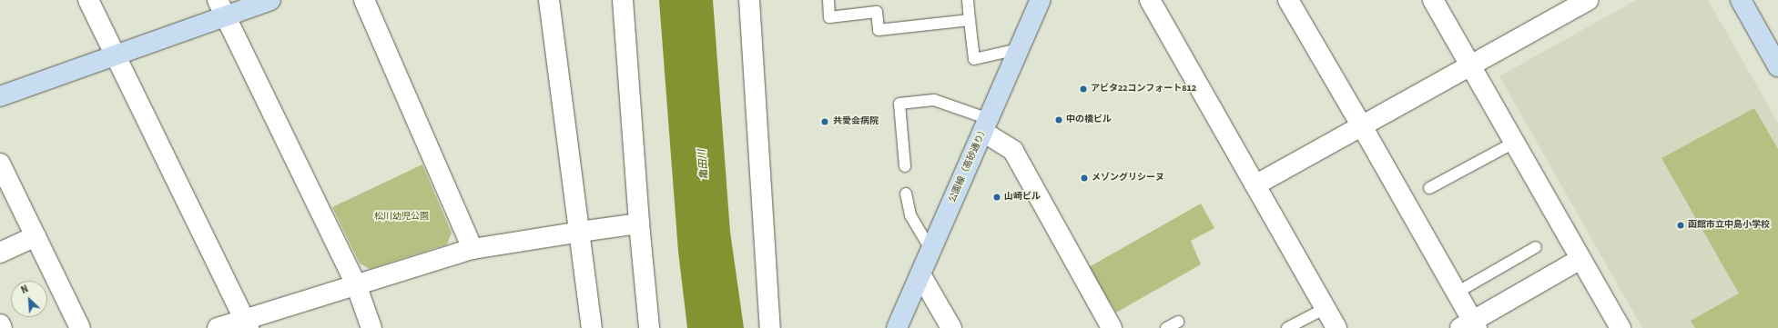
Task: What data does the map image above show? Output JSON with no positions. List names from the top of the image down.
{
  "streets": {
    "street": ["公園線（高砂通り）"]
  },
  "water": ["亀田川"],
  "parks": ["松川幼児公園"],
  "places": [
    "アビタ22コンフォート812",
    "中の橋ビル",
    "共愛会病院",
    "メゾングリシーヌ",
    "山崎ビル",
    "函館市立中島小学校"
  ],
  "north": "top left"
}
